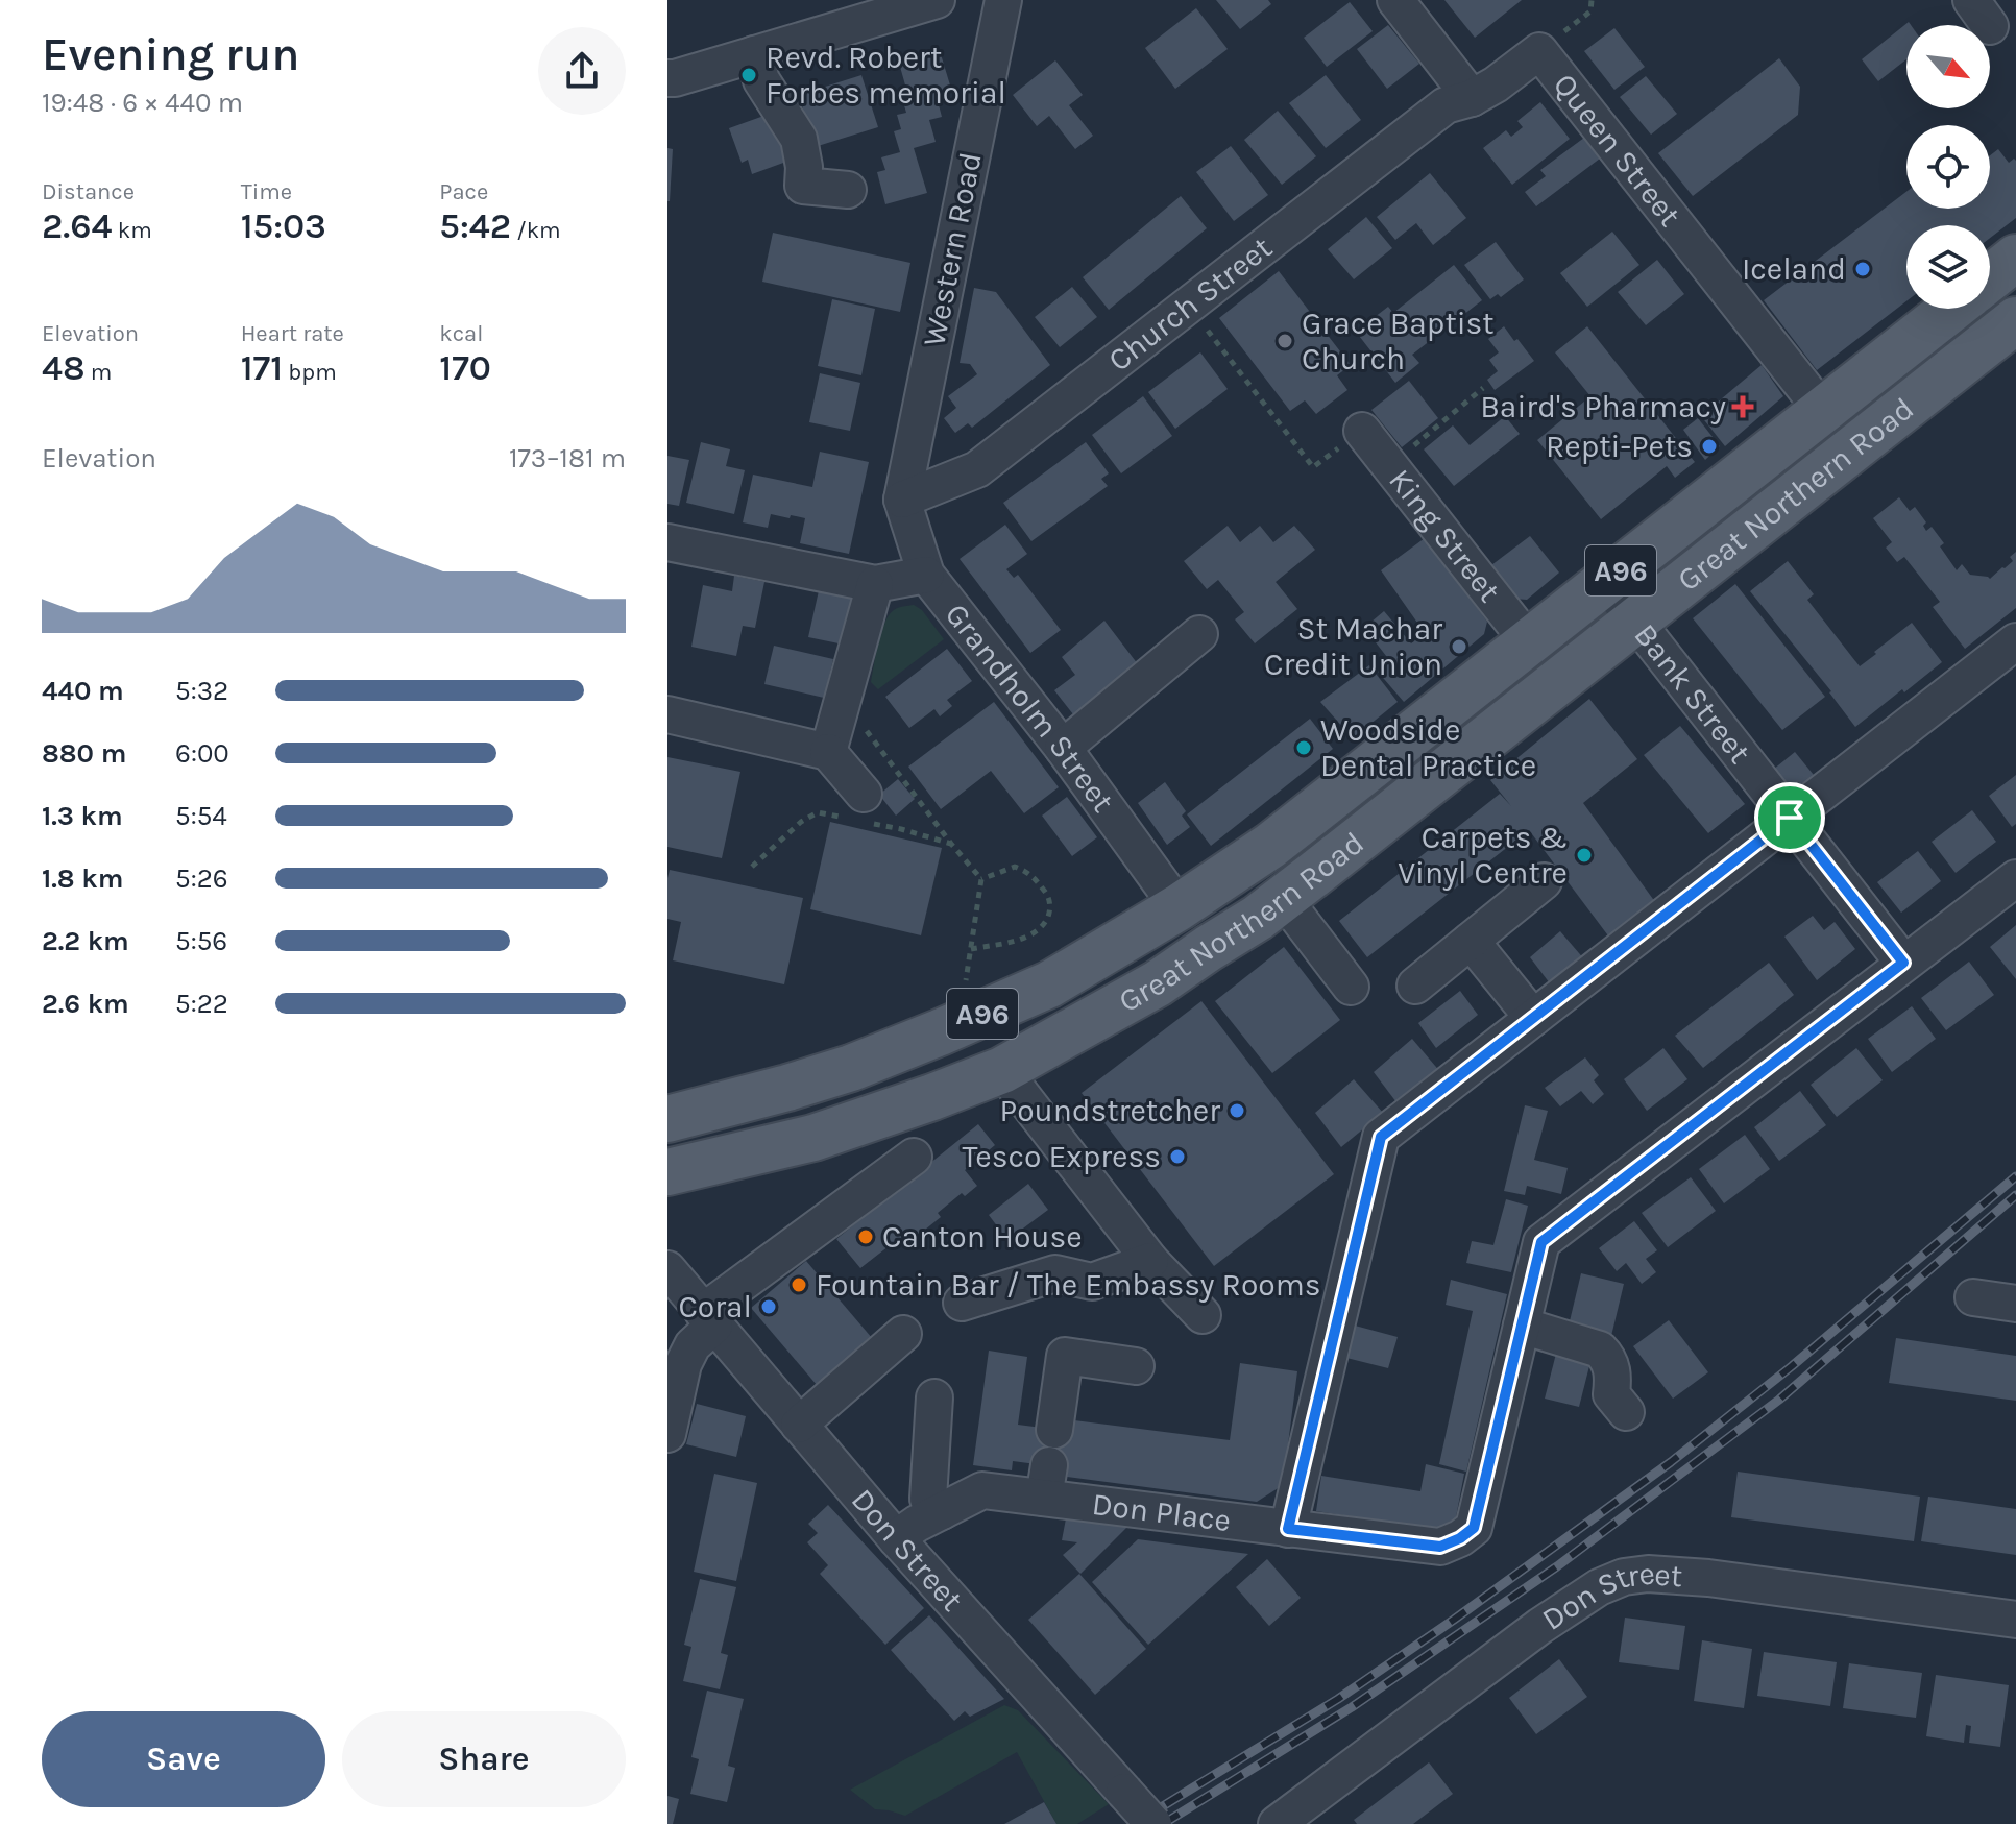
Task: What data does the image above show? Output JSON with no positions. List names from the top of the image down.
{
  "streets": {
    "main road": ["Great Northern Road", "A96"],
    "street": [
      "Queen Street",
      "Western Road",
      "Church Street",
      "King Street",
      "Bank Street",
      "Grandholm Street",
      "Don Place",
      "Don Street"
    ]
  },
  "crossings": [
    ["Queen Street", "Church Street"],
    ["Queen Street", "A96"],
    ["Western Road", "Church Street"],
    ["Western Road", "Grandholm Street"],
    ["Church Street", "Grandholm Street"],
    ["Great Northern Road", "King Street"],
    ["Great Northern Road", "A96"],
    ["Great Northern Road", "Bank Street"],
    ["Great Northern Road", "Grandholm Street"],
    ["King Street", "A96"],
    ["A96", "Bank Street"],
    ["Don Place", "Don Street"]
  ],
  "places": {
    "other": [
      "Revd. Robert Forbes memorial",
      "Iceland",
      "Grace Baptist Church",
      "Repti-Pets",
      "St Machar Credit Union",
      "Woodside Dental Practice",
      "Carpets & Vinyl Centre",
      "Poundstretcher",
      "Tesco Express",
      "Canton House",
      "Fountain Bar / The Embassy Rooms",
      "Coral"
    ],
    "health": ["Baird's Pharmacy"]
  },
  "north": "bottom right",
  "page": {
    "heading": ["Evening run", "19:48 · 6 × 440 m"],
    "stats": [
      ["Distance", "2.64 km"],
      ["Time", "15:03"],
      ["Pace", "5:42 /km"],
      ["Elevation", "48 m"],
      ["Heart rate", "171 bpm"],
      ["kcal", "170"]
    ],
    "chart": ["Elevation", "173–181 m"],
    "list": [
      {
        "name": "440 m",
        "note": "5:32"
      },
      {
        "name": "880 m",
        "note": "6:00"
      },
      {
        "name": "1.3 km",
        "note": "5:54"
      },
      {
        "name": "1.8 km",
        "note": "5:26"
      },
      {
        "name": "2.2 km",
        "note": "5:56"
      },
      {
        "name": "2.6 km",
        "note": "5:22"
      }
    ],
    "buttons": ["Save", "Share"]
  }
}
